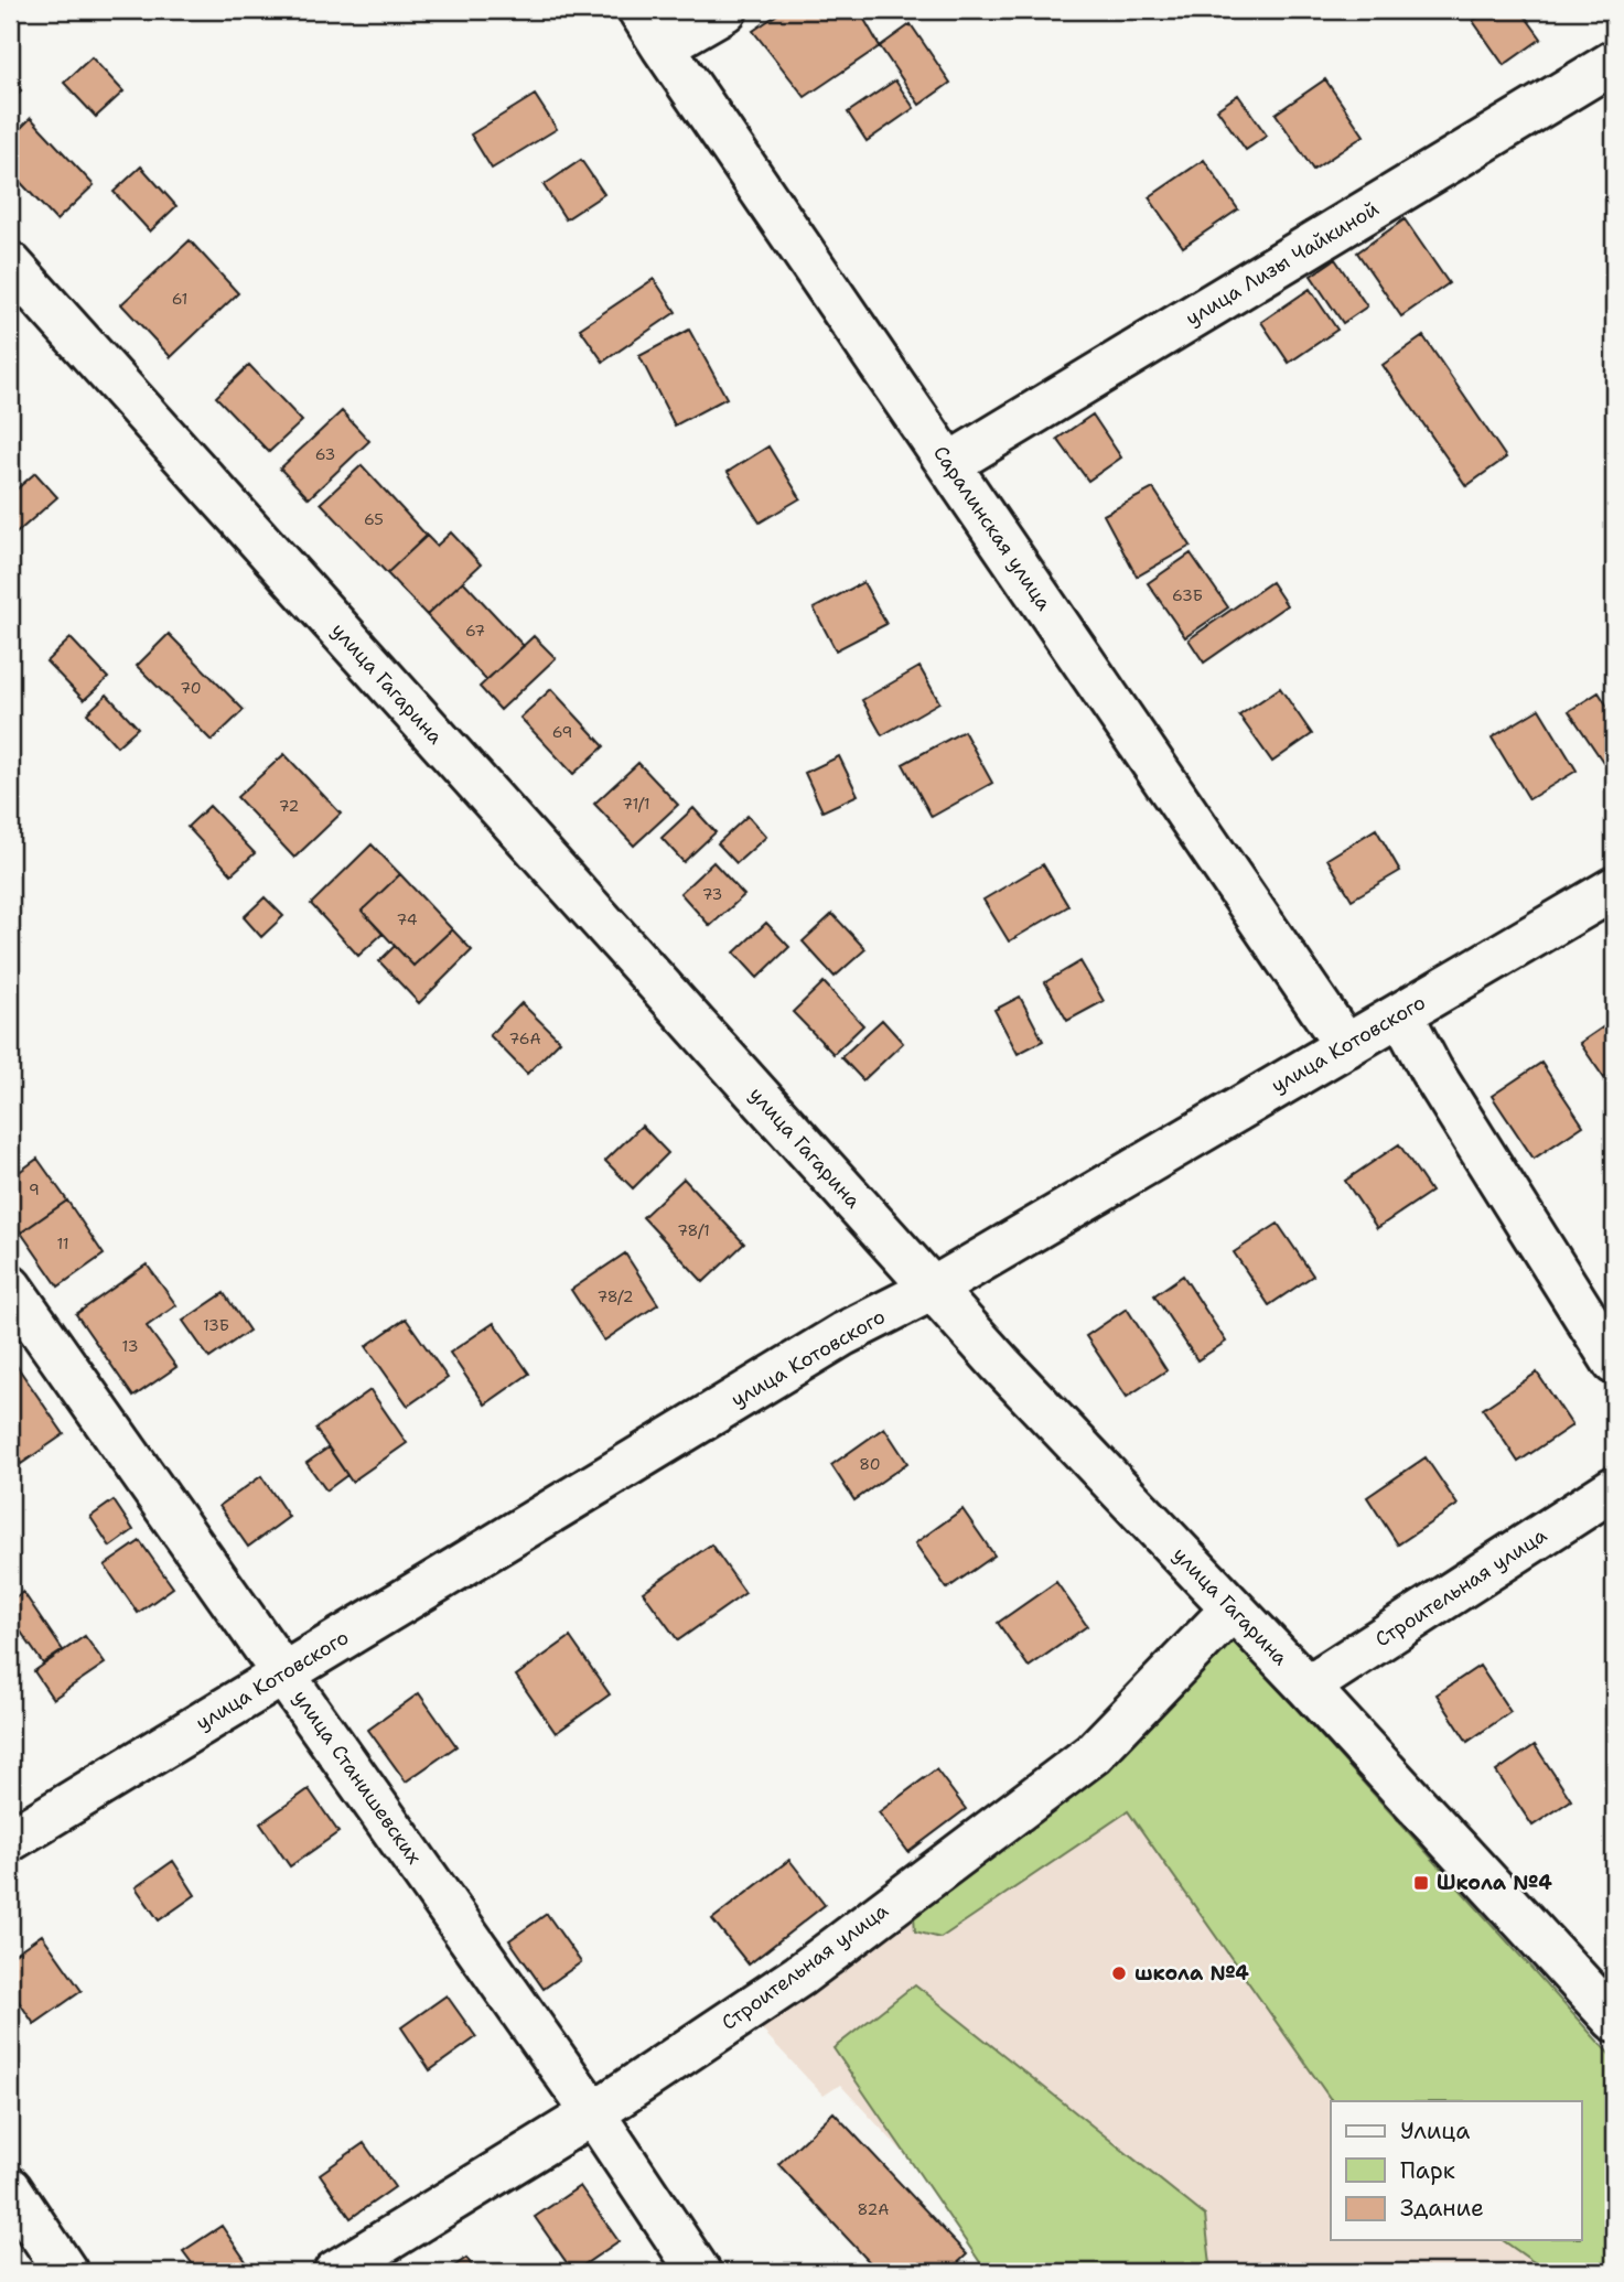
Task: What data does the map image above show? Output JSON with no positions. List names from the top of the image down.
{
  "streets": {
    "street": [
      "улица Лизы Чайкиной",
      "Саралинская улица",
      "улица Гагарина",
      "улица Котовского",
      "Строительная улица",
      "улица Станишевских"
    ]
  },
  "crossings": [
    ["улица Лизы Чайкиной", "Саралинская улица"],
    ["Саралинская улица", "улица Котовского"],
    ["улица Гагарина", "улица Котовского"],
    ["улица Гагарина", "Строительная улица"],
    ["улица Котовского", "улица Станишевских"],
    ["Строительная улица", "улица Станишевских"]
  ],
  "places": {
    "transit": ["Школа №4"],
    "other": ["школа №4"]
  },
  "house_numbers": [
    "61",
    "63",
    "65",
    "63Б",
    "67",
    "70",
    "69",
    "71/1",
    "72",
    "73",
    "74",
    "76А",
    "9",
    "78/1",
    "11",
    "78/2",
    "13Б",
    "13",
    "80",
    "82А"
  ],
  "legend": ["Улица", "Парк", "Здание"]
}
